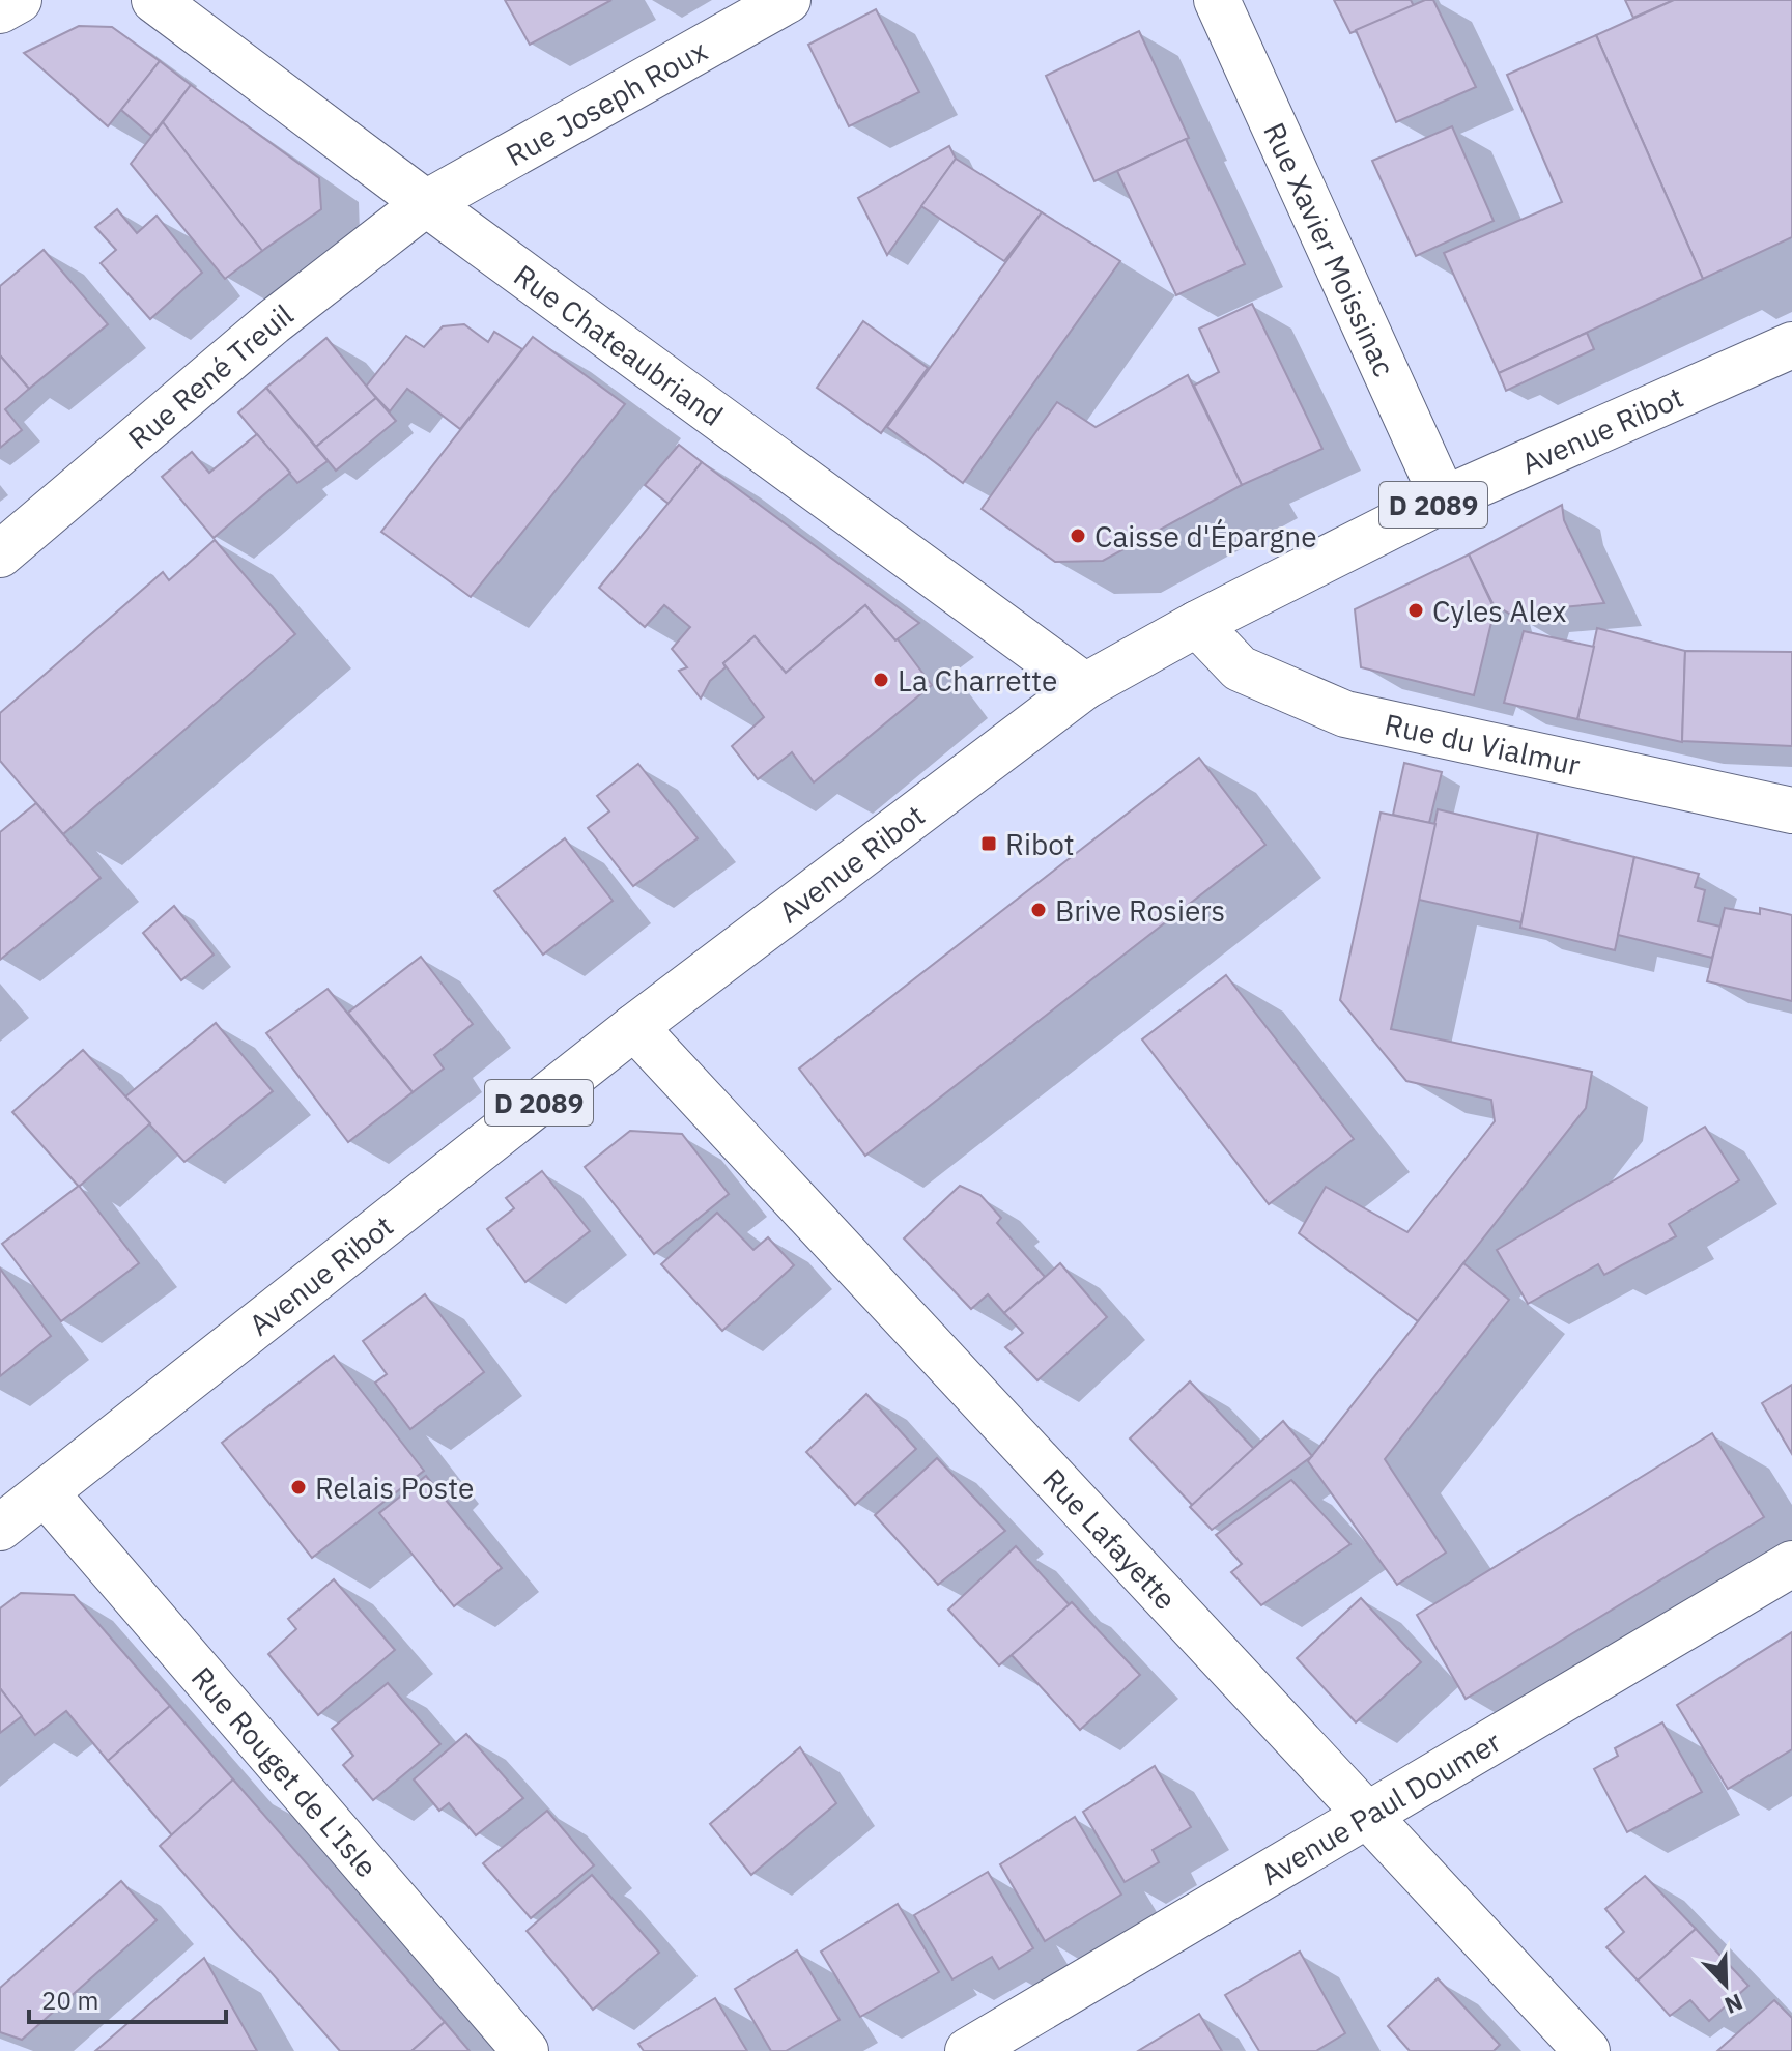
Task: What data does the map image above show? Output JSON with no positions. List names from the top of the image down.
{
  "streets": {
    "street": [
      "Rue Joseph Roux",
      "Rue Xavier Moissinac",
      "Rue Chateaubriand",
      "Rue René Treuil",
      "Avenue Ribot",
      "D 2089",
      "Rue du Vialmur",
      "Rue Lafayette",
      "Rue Rouget de L'Isle",
      "Avenue Paul Doumer"
    ]
  },
  "crossings": [
    ["Rue Joseph Roux", "Rue Chateaubriand"],
    ["Rue Joseph Roux", "Rue René Treuil"],
    ["Rue Xavier Moissinac", "Avenue Ribot"],
    ["Rue Chateaubriand", "Rue René Treuil"],
    ["Rue Chateaubriand", "Avenue Ribot"],
    ["Avenue Ribot", "Rue du Vialmur"],
    ["Avenue Ribot", "Rue Lafayette"],
    ["Avenue Ribot", "Rue Rouget de L'Isle"],
    ["Rue Lafayette", "Avenue Paul Doumer"]
  ],
  "places": {
    "other": [
      "Caisse d'Épargne",
      "Cyles Alex",
      "La Charrette",
      "Brive Rosiers",
      "Relais Poste"
    ],
    "transit": ["Ribot"]
  },
  "scale_bar": "20 m",
  "north": "bottom right"
}
